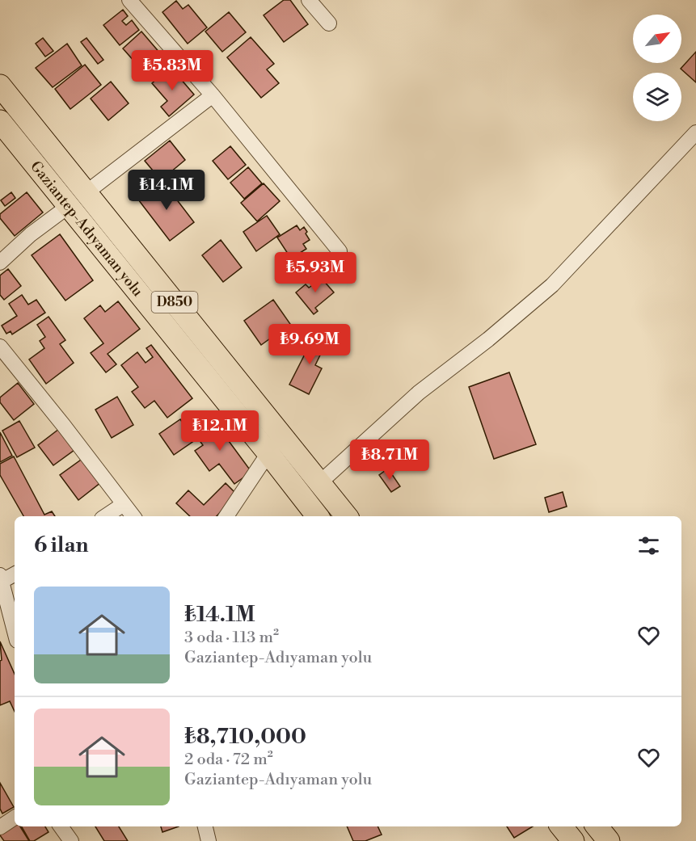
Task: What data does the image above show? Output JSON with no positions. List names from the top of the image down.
{
  "streets": {
    "highway": ["Gaziantep-Adıyaman yolu", "D850"]
  },
  "north": "top right",
  "page": {
    "price": [
      "₺5.83M",
      "₺14.1M",
      "₺5.93M",
      "₺9.69M",
      "₺12.1M",
      "₺8.71M"
    ],
    "heading": "6 ilan",
    "list": [
      {
        "name": "₺14.1M",
        "note": "3 oda · 113 m² · Gaziantep-Adıyaman yolu"
      },
      {
        "name": "₺8,710,000",
        "note": "2 oda · 72 m² · Gaziantep-Adıyaman yolu"
      }
    ]
  }
}
